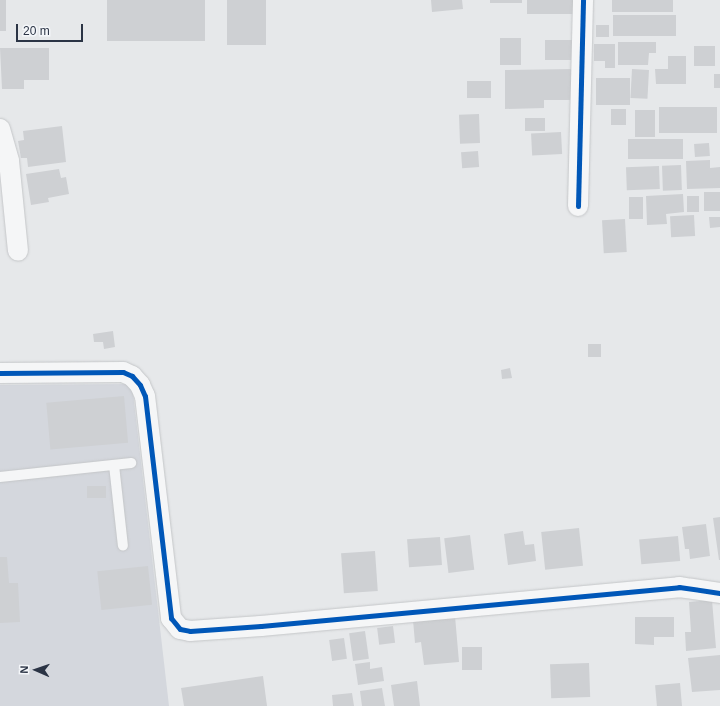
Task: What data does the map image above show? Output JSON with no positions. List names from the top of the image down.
{
  "scale_bar": "20 m",
  "north": "left"
}
